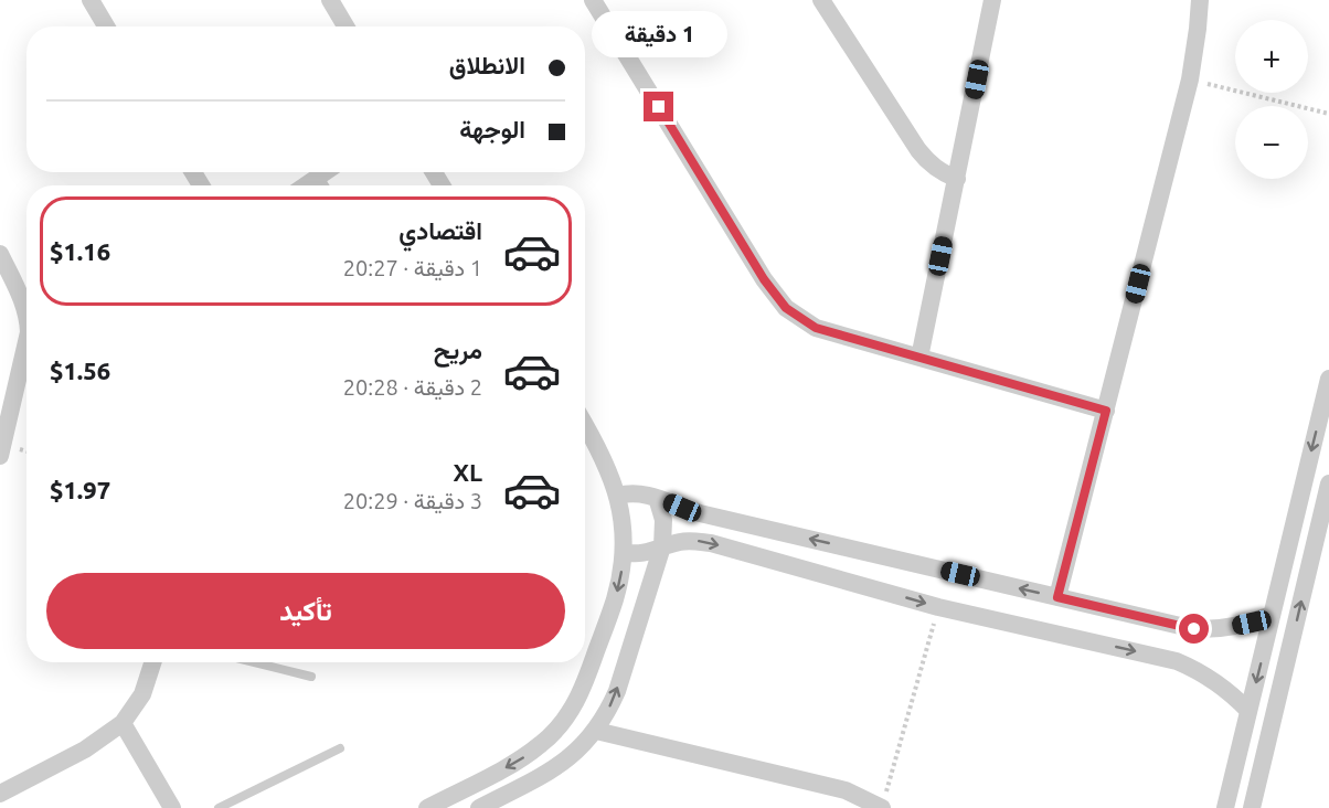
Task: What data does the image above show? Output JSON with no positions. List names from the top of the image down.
{
  "page": {
    "bubble": "1 دقيقة",
    "map_buttons": ["+", "−"],
    "banner": ["الانطلاق", "الوجهة"],
    "list": [
      {
        "name": "اقتصادي",
        "note": "1 دقيقة · 20:27",
        "value": "$1.16"
      },
      {
        "name": "مريح",
        "note": "2 دقيقة · 20:28",
        "value": "$1.56"
      },
      {
        "name": "XL",
        "note": "3 دقيقة · 20:29",
        "value": "$1.97"
      }
    ],
    "buttons": "تأكيد"
  }
}
